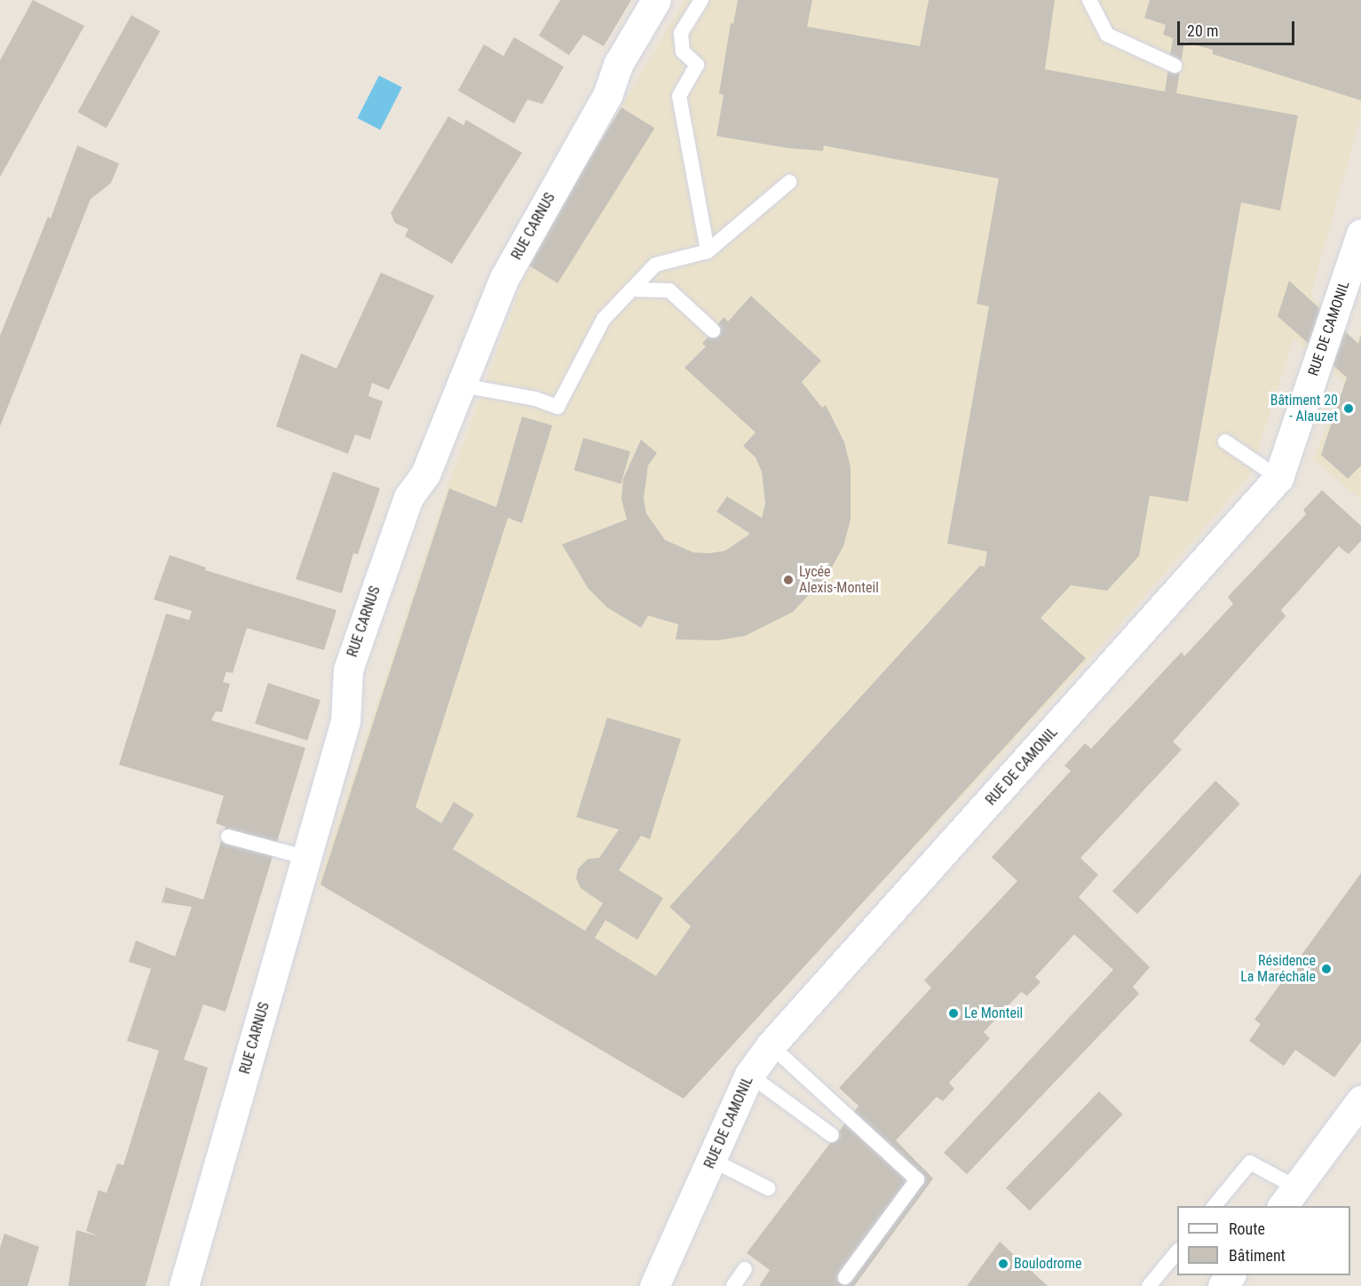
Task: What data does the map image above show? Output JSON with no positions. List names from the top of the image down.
{
  "streets": {
    "street": ["RUE CARNUS", "RUE DE CAMONIL"]
  },
  "places": [
    "Bâtiment 20 - Alauzet",
    "Lycée Alexis-Monteil",
    "Résidence La Maréchale",
    "Le Monteil",
    "Boulodrome"
  ],
  "legend": ["Route", "Bâtiment"],
  "scale_bar": "20 m"
}
